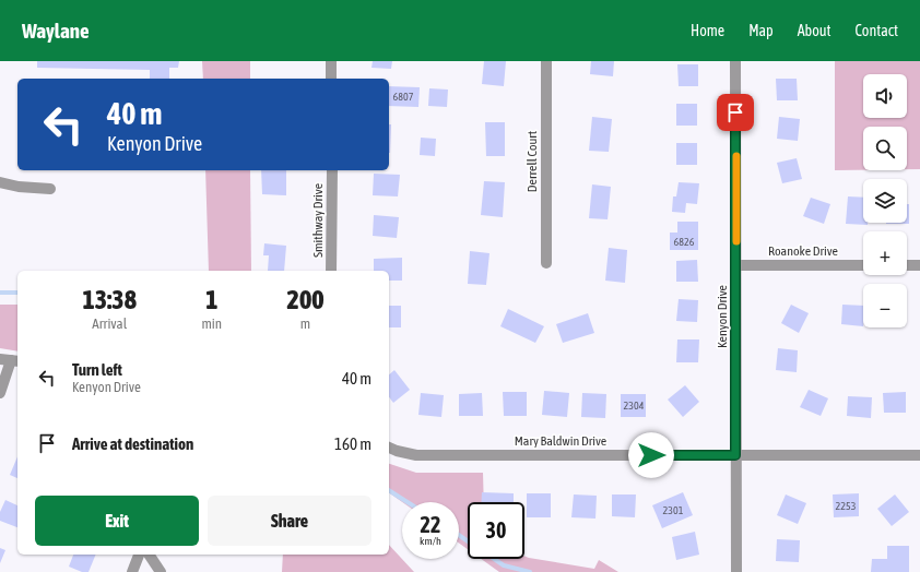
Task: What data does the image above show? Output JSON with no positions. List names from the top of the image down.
{
  "streets": {
    "street": [
      "Derrell Court",
      "Smithway Drive",
      "Roanoke Drive",
      "Kenyon Drive",
      "Mary Baldwin Drive"
    ]
  },
  "crossings": [
    ["Roanoke Drive", "Kenyon Drive"],
    ["Kenyon Drive", "Mary Baldwin Drive"]
  ],
  "house_numbers": [
    "6807",
    "6826",
    "2304",
    "2253",
    "2301"
  ],
  "page": {
    "header": "Waylane",
    "nav": [
      "Home",
      "Map",
      "About",
      "Contact"
    ],
    "map_buttons": ["+", "−"],
    "turn": ["40 m", "Kenyon Drive"],
    "eta": [
      "13:38",
      "Arrival",
      "1",
      "min",
      "200",
      "m"
    ],
    "list": [
      {
        "name": "Turn left",
        "note": "Kenyon Drive",
        "value": "40 m"
      },
      {
        "name": "Arrive at destination",
        "value": "160 m"
      }
    ],
    "buttons": ["Exit", "Share"],
    "speed": "22 km/h",
    "limit": "30"
  }
}
